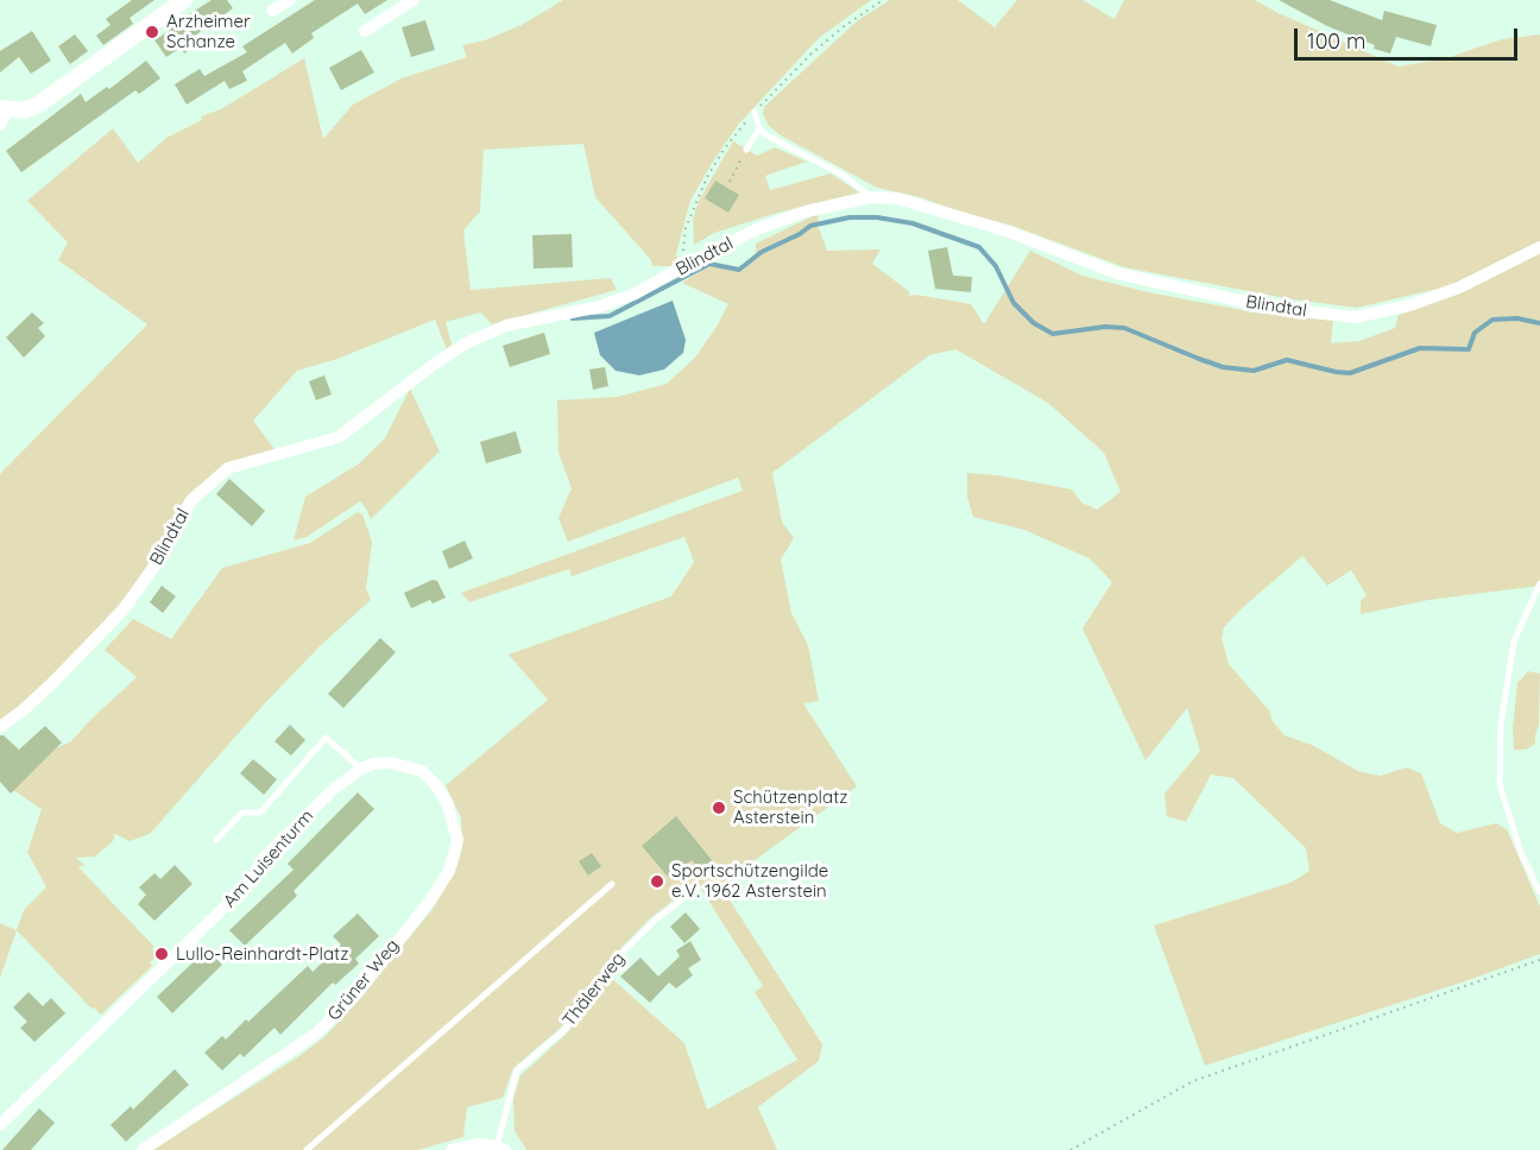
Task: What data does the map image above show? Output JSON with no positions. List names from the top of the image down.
{
  "streets": {
    "street": ["Blindtal", "Am Luisenturm", "Grüner Weg"],
    "lane": ["Thälerweg"]
  },
  "crossings": [
    ["Am Luisenturm", "Grüner Weg"]
  ],
  "places": [
    "Arzheimer Schanze",
    "Schützenplatz Asterstein",
    "Sportschützengilde e.V. 1962 Asterstein",
    "Lullo-Reinhardt-Platz"
  ],
  "scale_bar": "100 m"
}
